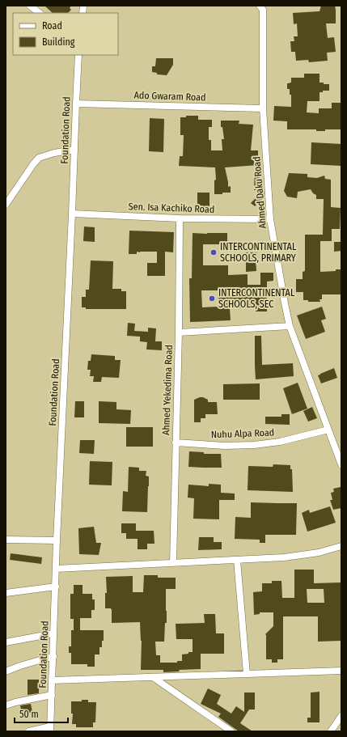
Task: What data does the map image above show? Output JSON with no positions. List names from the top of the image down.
{
  "streets": {
    "street": [
      "Ado Gwaram Road",
      "Foundation Road",
      "Ahmed Daku Road",
      "Sen. Isa Kachiko Road",
      "Ahmed Yekedima Road",
      "Nuhu Alpa Road"
    ]
  },
  "crossings": [
    ["Ado Gwaram Road", "Foundation Road"],
    ["Ado Gwaram Road", "Ahmed Daku Road"],
    ["Foundation Road", "Sen. Isa Kachiko Road"],
    ["Ahmed Daku Road", "Sen. Isa Kachiko Road"],
    ["Ahmed Daku Road", "Nuhu Alpa Road"],
    ["Sen. Isa Kachiko Road", "Ahmed Yekedima Road"],
    ["Ahmed Yekedima Road", "Nuhu Alpa Road"]
  ],
  "places": ["INTERCONTINENTAL SCHOOLS, PRIMARY", "INTERCONTINENTAL SCHOOLS, SEC"],
  "legend": ["Road", "Building"],
  "scale_bar": "50 m"
}
